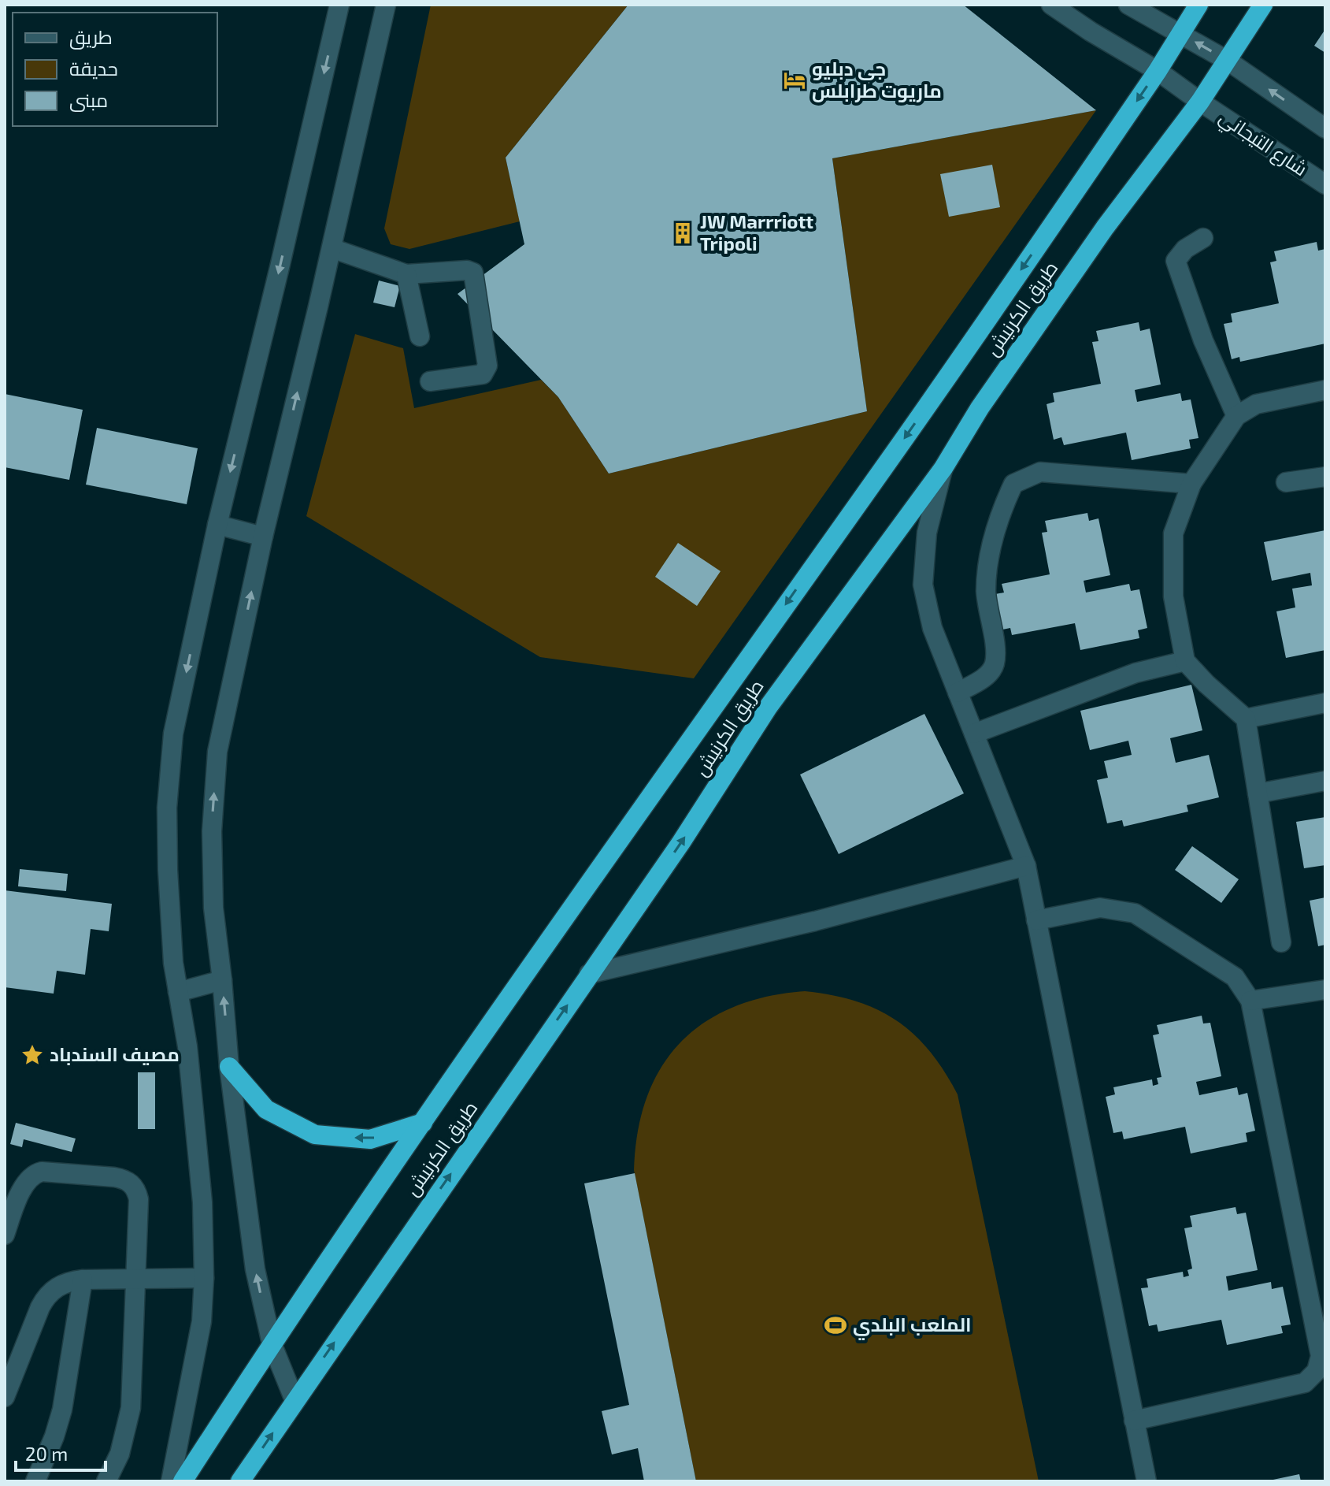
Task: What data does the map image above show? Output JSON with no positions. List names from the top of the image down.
{
  "streets": {
    "highway": ["طريق الكرنيش"],
    "street": ["شارع التيجاني"]
  },
  "crossings": [
    ["شارع التيجاني", "طريق الكرنيش"]
  ],
  "places": {
    "hotel": ["جي دبليو ماريوت طرابلس"],
    "building": ["JW Marrriott Tripoli"],
    "place": ["مصيف السندباد"],
    "sports": ["الملعب البلدي"]
  },
  "legend": ["طريق", "حديقة", "مبنى"],
  "scale_bar": "20 m"
}
